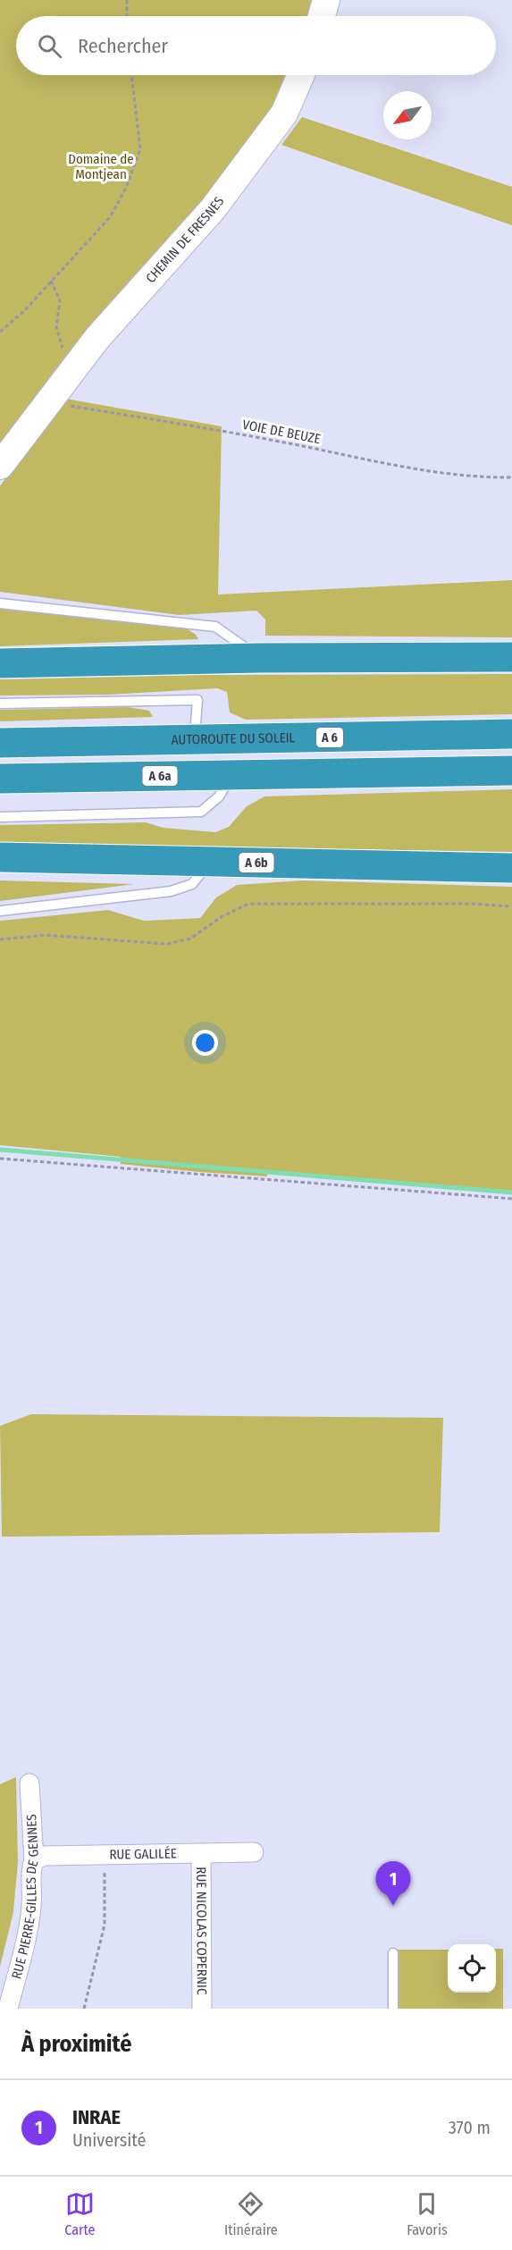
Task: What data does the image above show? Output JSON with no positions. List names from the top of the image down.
{
  "streets": {
    "highway": [
      "A 6",
      "AUTOROUTE DU SOLEIL",
      "A 6a",
      "A 6b"
    ],
    "street": [
      "CHEMIN DE FRESNES",
      "RUE GALILÉE",
      "RUE PIERRE-GILLES DE GENNES",
      "RUE NICOLAS COPERNIC"
    ],
    "path": ["VOIE DE BEUZE"]
  },
  "crossings": [
    ["CHEMIN DE FRESNES", "VOIE DE BEUZE"],
    ["RUE GALILÉE", "RUE PIERRE-GILLES DE GENNES"],
    ["RUE GALILÉE", "RUE NICOLAS COPERNIC"]
  ],
  "parks": ["Domaine de Montjean"],
  "north": "bottom left",
  "page": {
    "search": "Rechercher",
    "pins": "1",
    "heading": "À proximité",
    "list": [
      {
        "mark": "1",
        "name": "INRAE",
        "note": "Université",
        "value": "370 m"
      }
    ],
    "nav": ["Carte", "Itinéraire", "Favoris"]
  }
}
